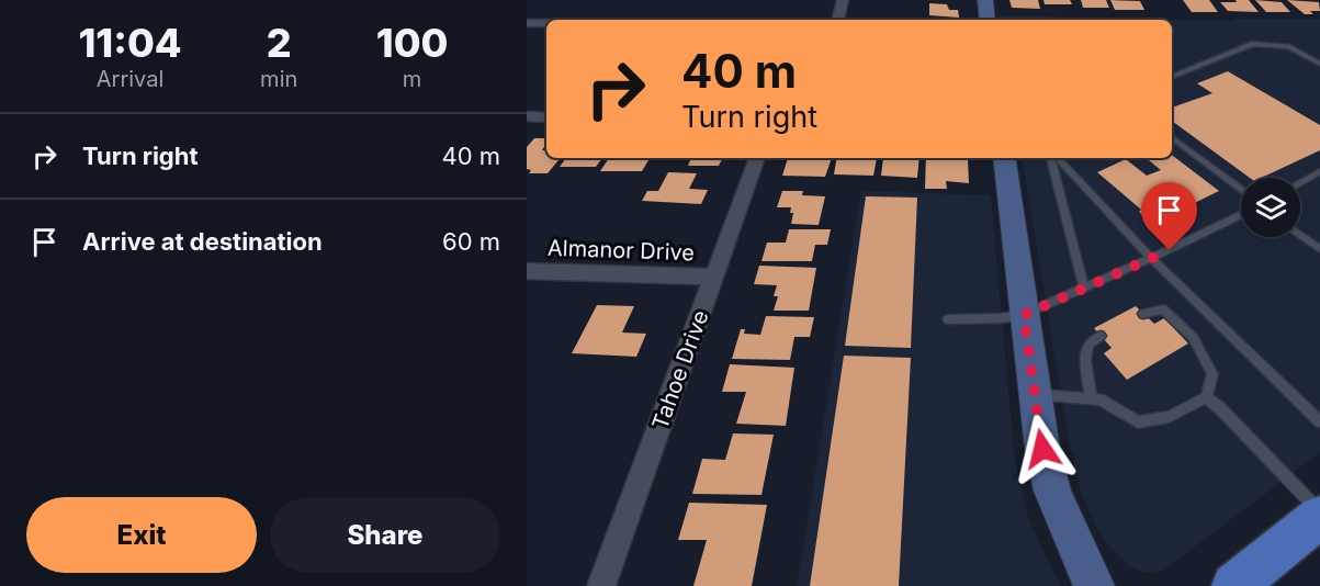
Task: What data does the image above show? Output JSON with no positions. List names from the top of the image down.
{
  "streets": {
    "street": ["Almanor Drive", "Tahoe Drive"]
  },
  "crossings": [
    ["Almanor Drive", "Tahoe Drive"]
  ],
  "page": {
    "eta": [
      "11:04",
      "Arrival",
      "2",
      "min",
      "100",
      "m"
    ],
    "turn": ["40 m", "Turn right"],
    "list": [
      {
        "name": "Turn right",
        "value": "40 m"
      },
      {
        "name": "Arrive at destination",
        "value": "60 m"
      }
    ],
    "buttons": ["Exit", "Share"]
  }
}
